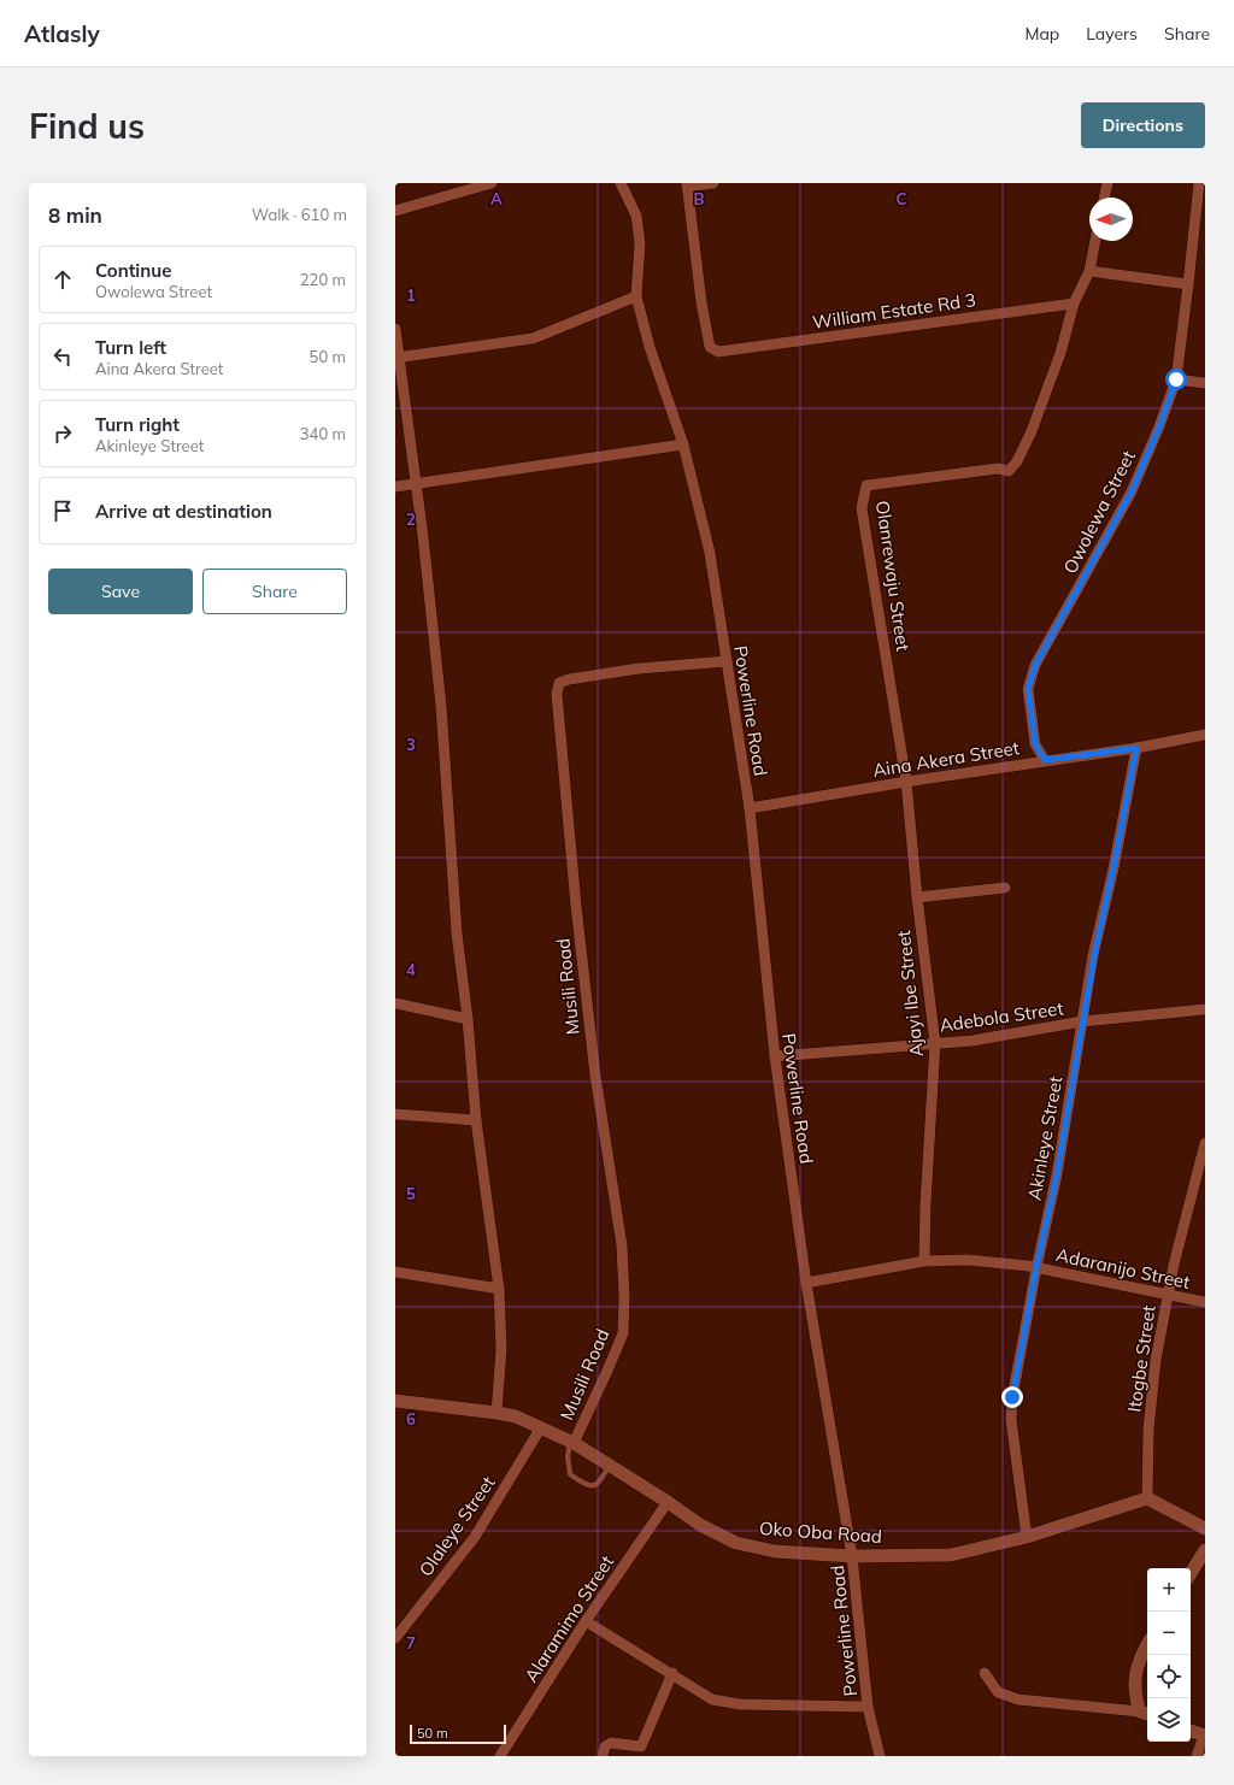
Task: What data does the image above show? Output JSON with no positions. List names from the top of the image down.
{
  "streets": {
    "street": [
      "William Estate Rd 3",
      "Owolewa Street",
      "Olanrewaju Street",
      "Powerline Road",
      "Aina Akera Street",
      "Musili Road",
      "Ajayi Ibe Street",
      "Adebola Street",
      "Akinleye Street",
      "Adaranijo Street",
      "Itogbe Street",
      "Olaleye Street",
      "Oko Oba Road",
      "Alaramimo Street"
    ]
  },
  "crossings": [
    ["William Estate Rd 3", "Olanrewaju Street"],
    ["Owolewa Street", "Aina Akera Street"],
    ["Olanrewaju Street", "Aina Akera Street"],
    ["Olanrewaju Street", "Ajayi Ibe Street"],
    ["Powerline Road", "Aina Akera Street"],
    ["Powerline Road", "Musili Road"],
    ["Powerline Road", "Adebola Street"],
    ["Powerline Road", "Adaranijo Street"],
    ["Powerline Road", "Oko Oba Road"],
    ["Aina Akera Street", "Ajayi Ibe Street"],
    ["Aina Akera Street", "Akinleye Street"],
    ["Musili Road", "Oko Oba Road"],
    ["Ajayi Ibe Street", "Adebola Street"],
    ["Ajayi Ibe Street", "Adaranijo Street"],
    ["Adebola Street", "Akinleye Street"],
    ["Akinleye Street", "Adaranijo Street"],
    ["Akinleye Street", "Oko Oba Road"],
    ["Adaranijo Street", "Itogbe Street"],
    ["Itogbe Street", "Oko Oba Road"],
    ["Olaleye Street", "Oko Oba Road"],
    ["Oko Oba Road", "Alaramimo Street"]
  ],
  "scale_bar": "50 m",
  "north": "left",
  "page": {
    "header": "Atlasly",
    "nav": ["Map", "Layers", "Share"],
    "buttons": [
      "Directions",
      ["Save", "Share"]
    ],
    "title": "Find us",
    "heading": ["8 min", "Walk · 610 m"],
    "list": [
      ["Continue", "Owolewa Street", "220 m"],
      ["Turn left", "Aina Akera Street", "50 m"],
      ["Turn right", "Akinleye Street", "340 m"],
      "Arrive at destination"
    ],
    "map_buttons": ["+", "−"],
    "scale": "50 m"
  },
  "grid": {
    "columns": ["A", "B", "C"],
    "rows": [
      "1",
      "2",
      "3",
      "4",
      "5",
      "6",
      "7"
    ]
  }
}
